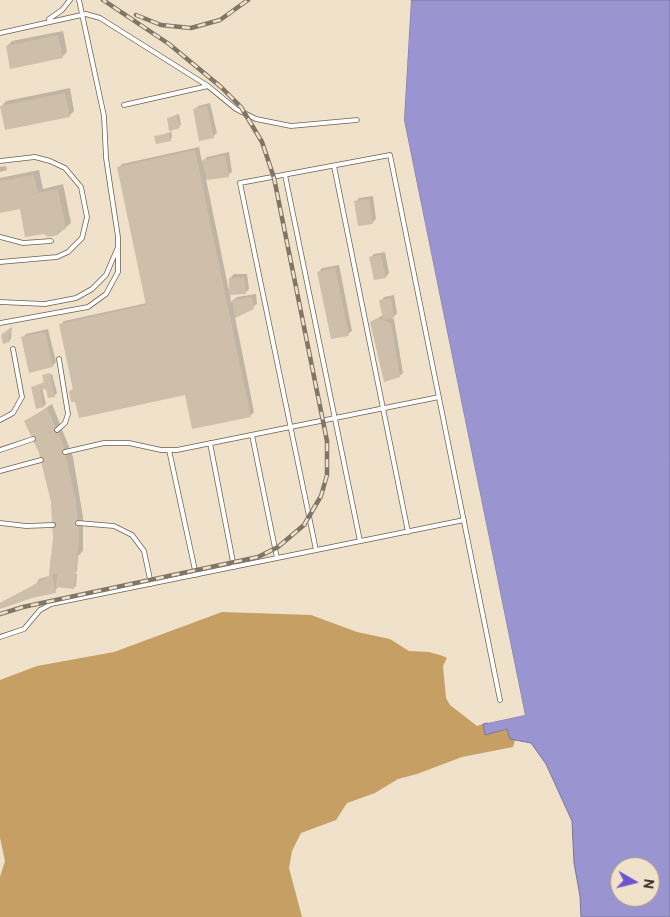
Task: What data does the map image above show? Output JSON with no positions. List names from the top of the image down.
{
  "north": "right"
}
